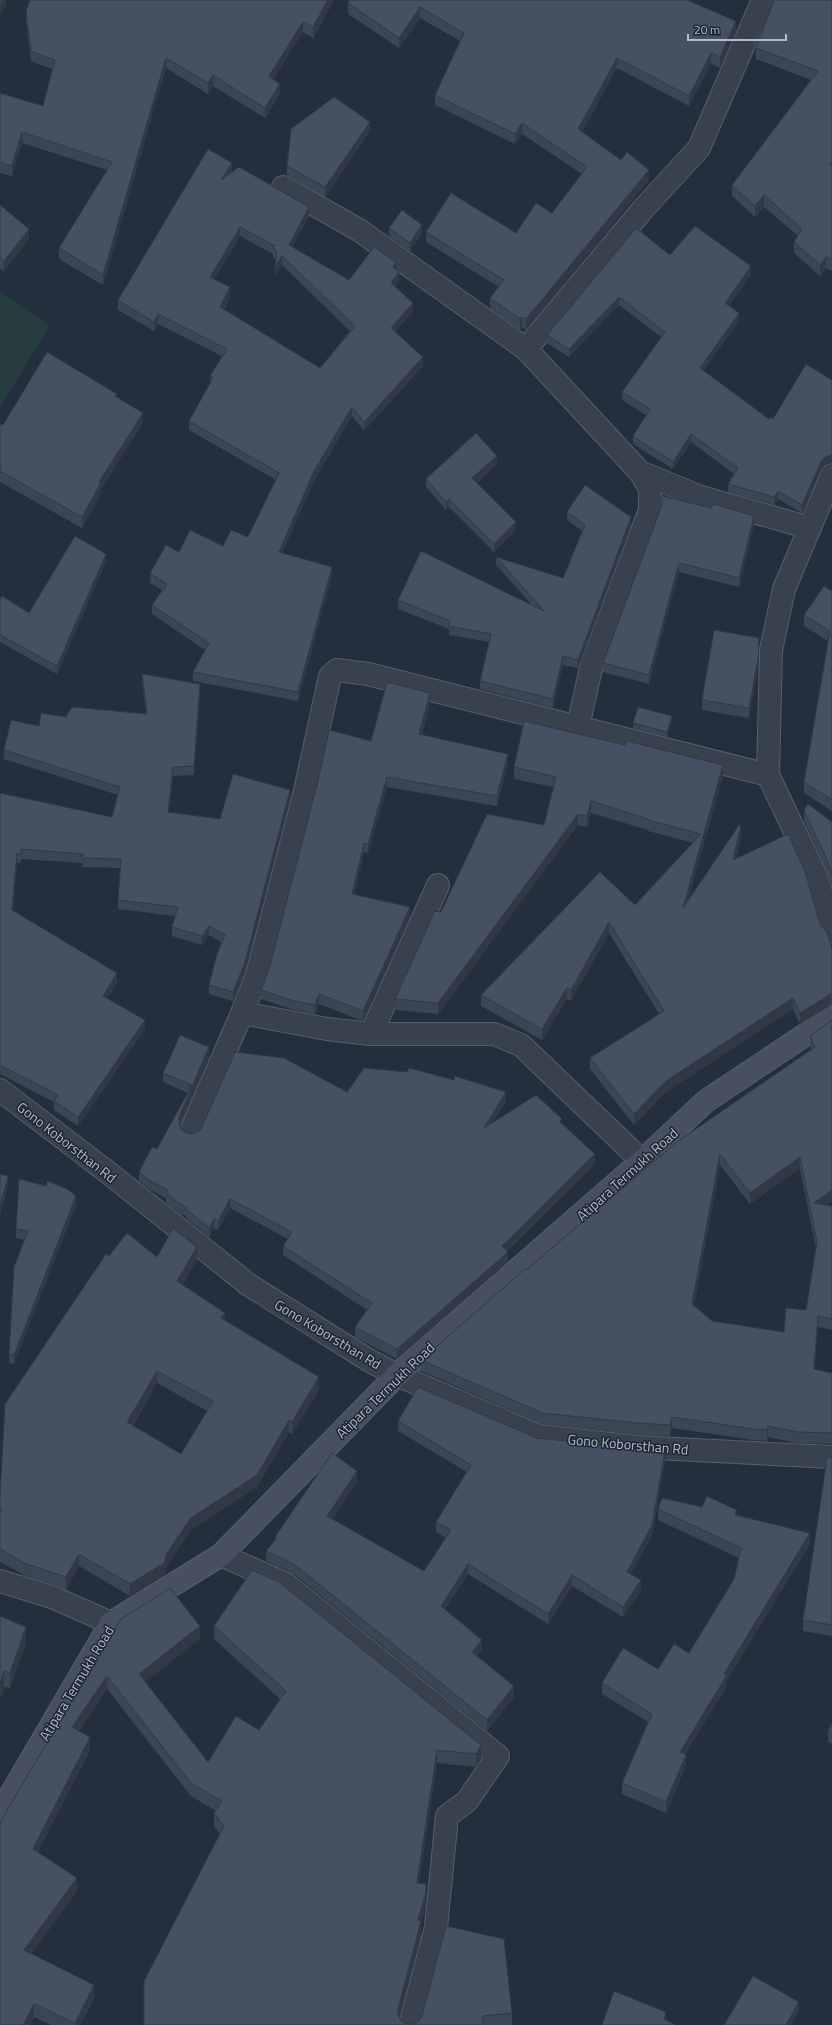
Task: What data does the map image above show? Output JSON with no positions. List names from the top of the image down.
{
  "streets": {
    "main road": ["Atipara Termukh Road"],
    "street": ["Gono Koborsthan Rd"]
  },
  "crossings": [
    ["Gono Koborsthan Rd", "Atipara Termukh Road"]
  ],
  "scale_bar": "20 m"
}
